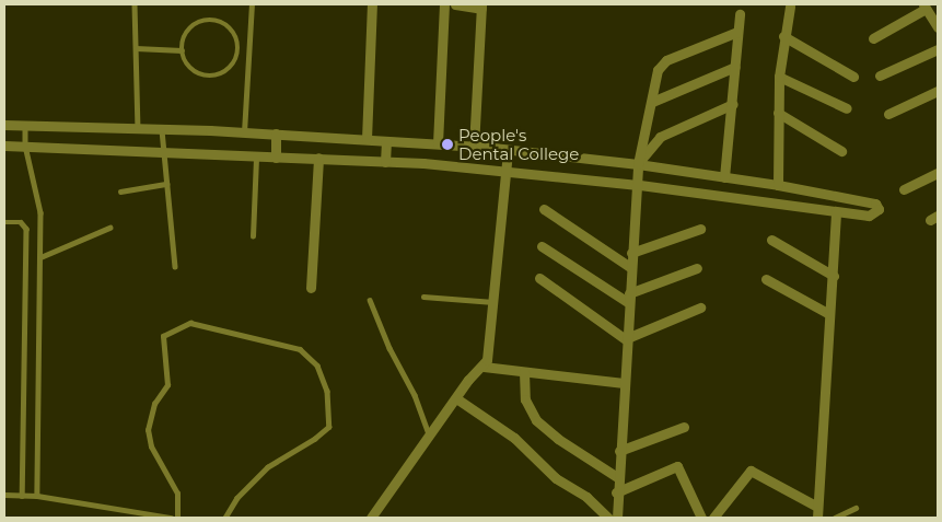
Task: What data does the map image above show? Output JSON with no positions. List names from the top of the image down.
{
  "places": ["People's Dental College"]
}
